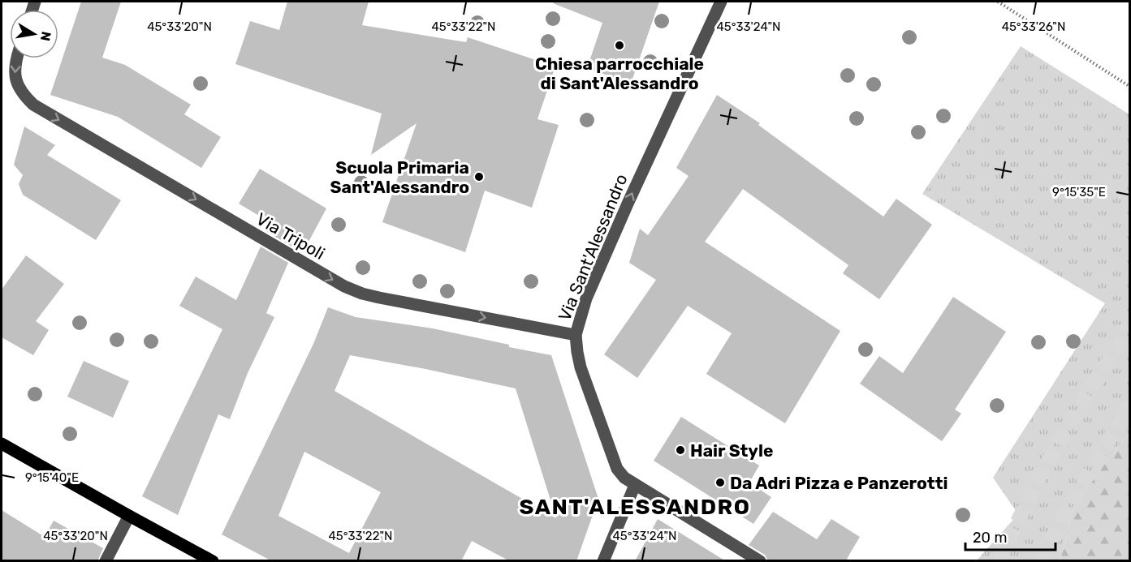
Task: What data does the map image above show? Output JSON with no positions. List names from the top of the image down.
{
  "streets": {
    "street": ["Via Tripoli", "Via Sant'Alessandro"]
  },
  "crossings": [
    ["Via Tripoli", "Via Sant'Alessandro"]
  ],
  "one_way": ["Via Tripoli", "Via Sant'Alessandro"],
  "districts": ["SANT'ALESSANDRO"],
  "places": [
    "Chiesa parrocchiale di Sant'Alessandro",
    "Scuola Primaria Sant'Alessandro",
    "Hair Style",
    "Da Adri Pizza e Panzerotti"
  ],
  "scale_bar": "20 m",
  "north": "right",
  "coordinates": [
    "45°33'20\"N",
    "45°33'22\"N",
    "45°33'24\"N",
    "45°33'26\"N",
    "9°15'35\"E",
    "9°15'40\"E"
  ]
}
